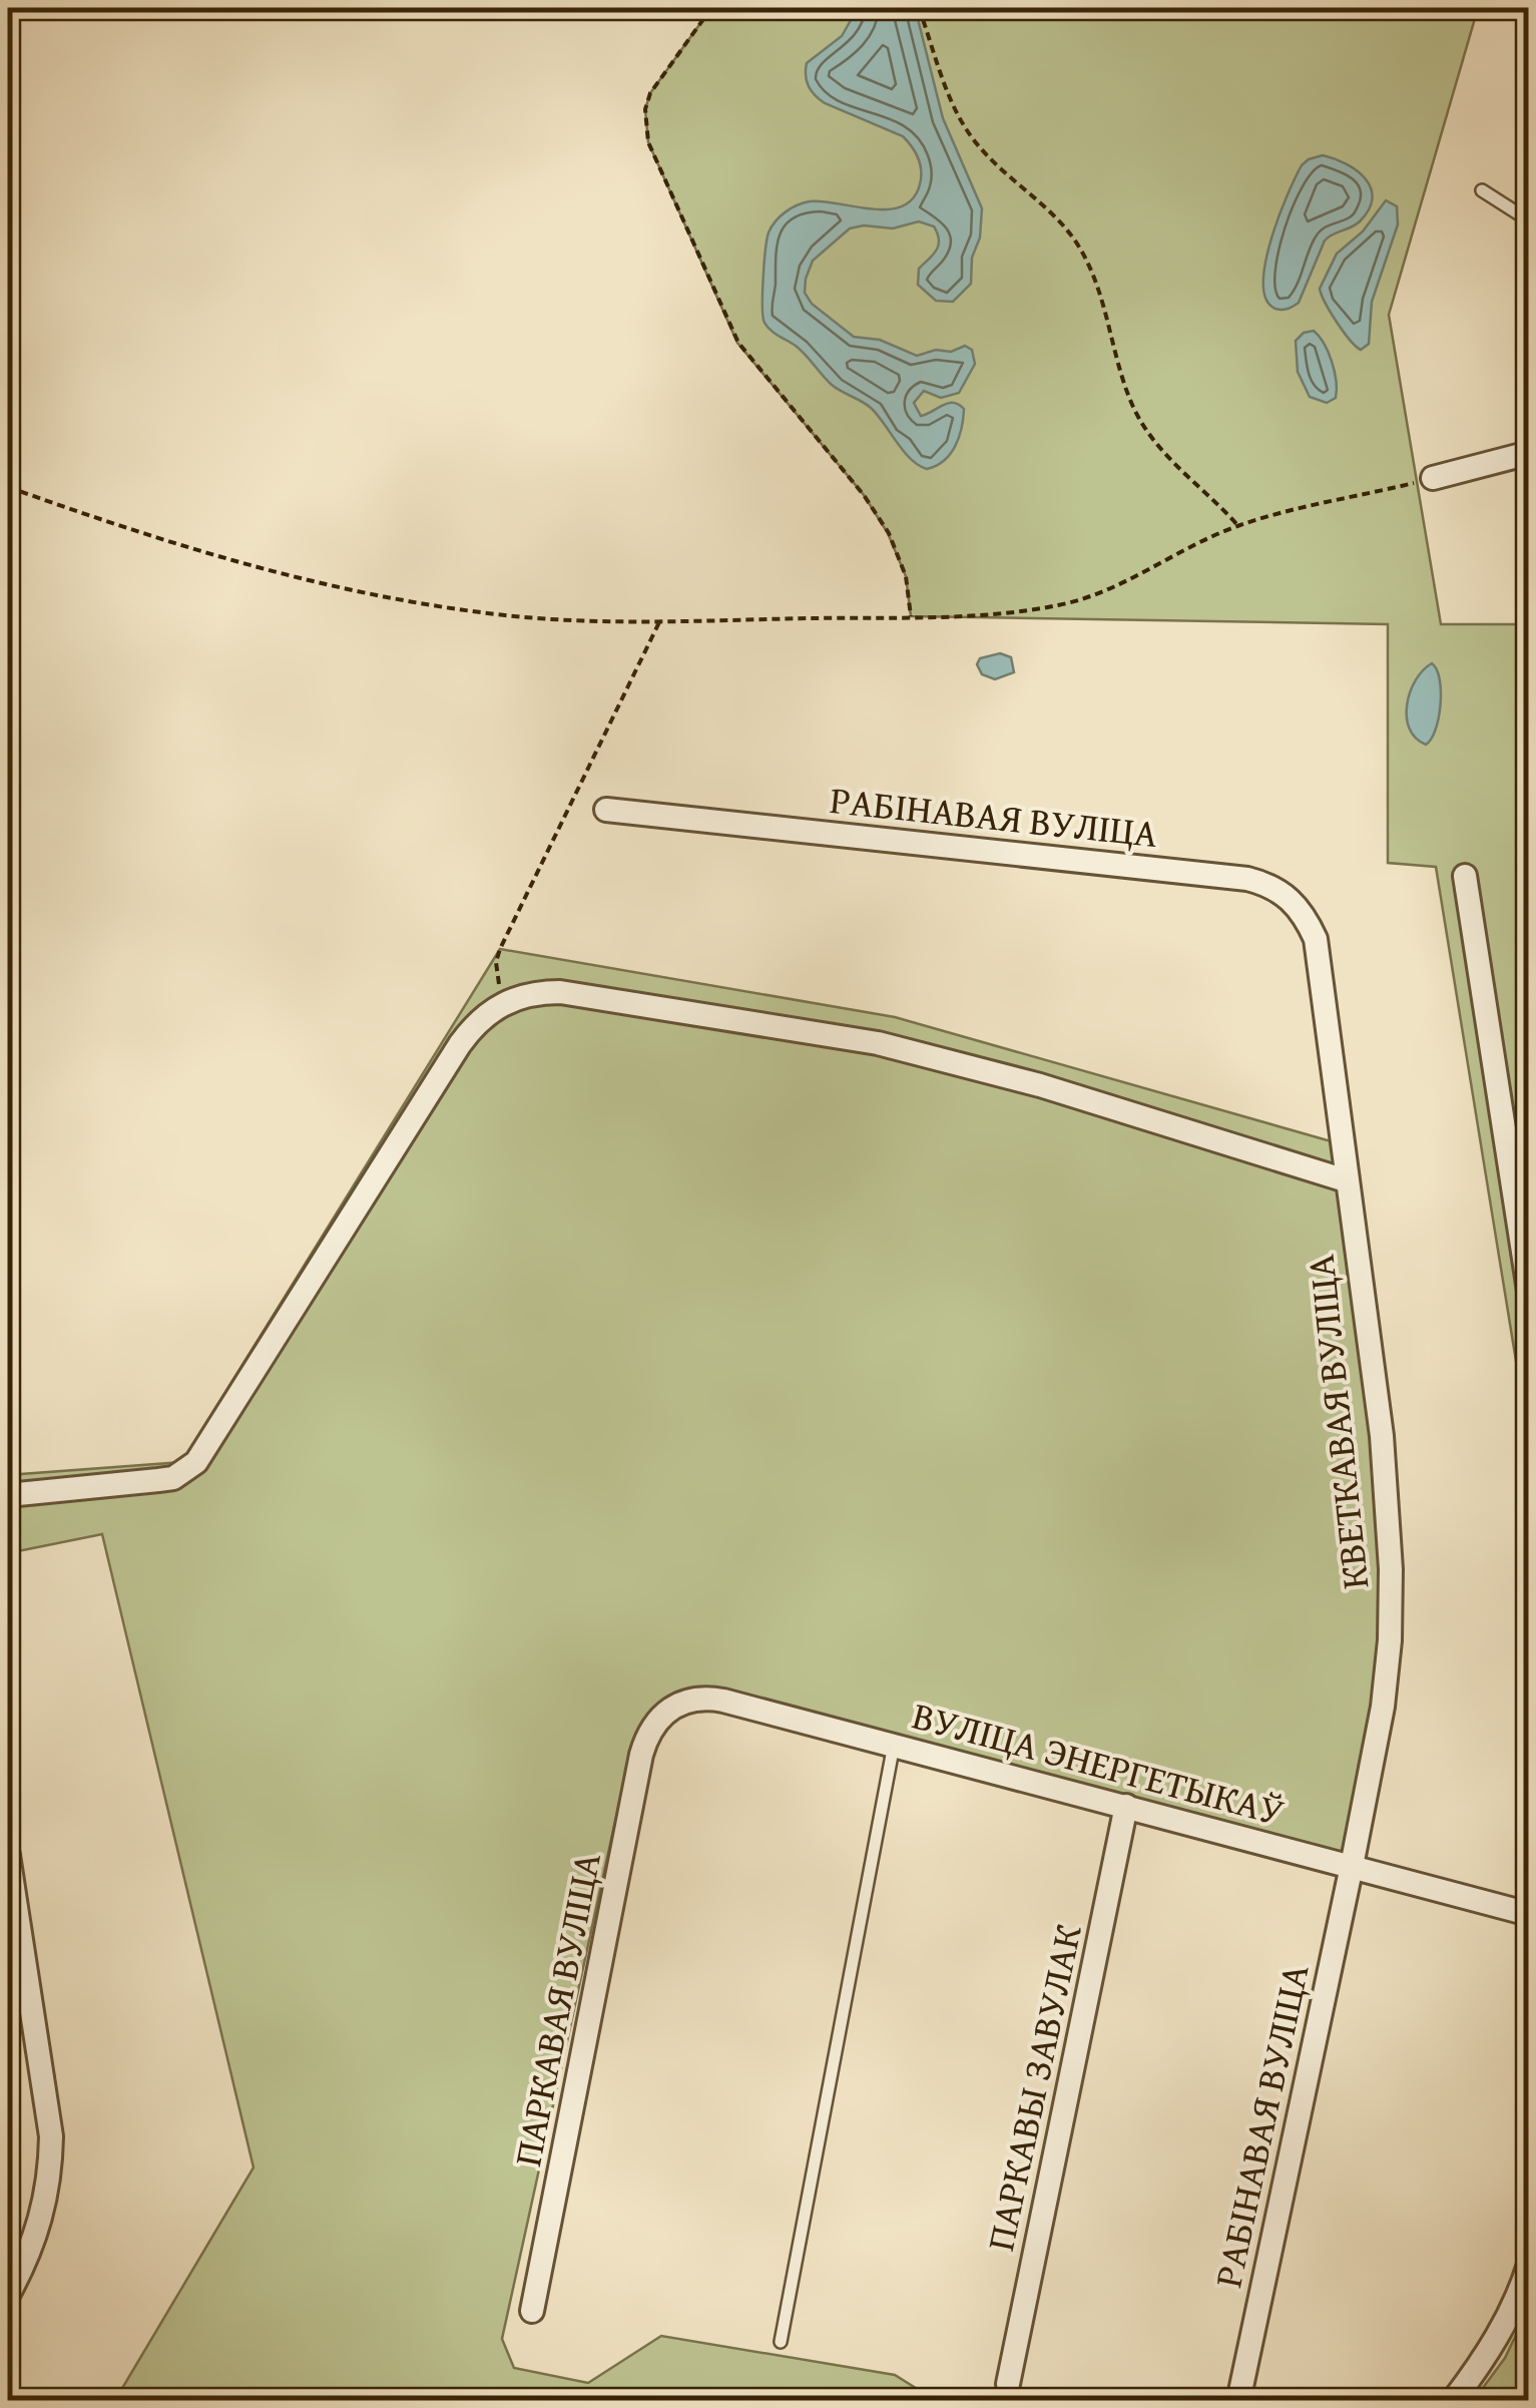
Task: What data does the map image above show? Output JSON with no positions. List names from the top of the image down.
{
  "streets": {
    "street": [
      "РАБІНАВАЯ ВУЛІЦА",
      "КВЕТКАВАЯ ВУЛІЦА",
      "ВУЛІЦА ЭНЕРГЕТЫКАЎ",
      "ПАРКАВАЯ ВУЛІЦА",
      "ПАРКАВЫ ЗАВУЛАК"
    ]
  },
  "crossings": [
    ["РАБІНАВАЯ ВУЛІЦА", "КВЕТКАВАЯ ВУЛІЦА"],
    ["РАБІНАВАЯ ВУЛІЦА", "ВУЛІЦА ЭНЕРГЕТЫКАЎ"],
    ["КВЕТКАВАЯ ВУЛІЦА", "ВУЛІЦА ЭНЕРГЕТЫКАЎ"],
    ["ВУЛІЦА ЭНЕРГЕТЫКАЎ", "ПАРКАВАЯ ВУЛІЦА"],
    ["ВУЛІЦА ЭНЕРГЕТЫКАЎ", "ПАРКАВЫ ЗАВУЛАК"]
  ]
}
